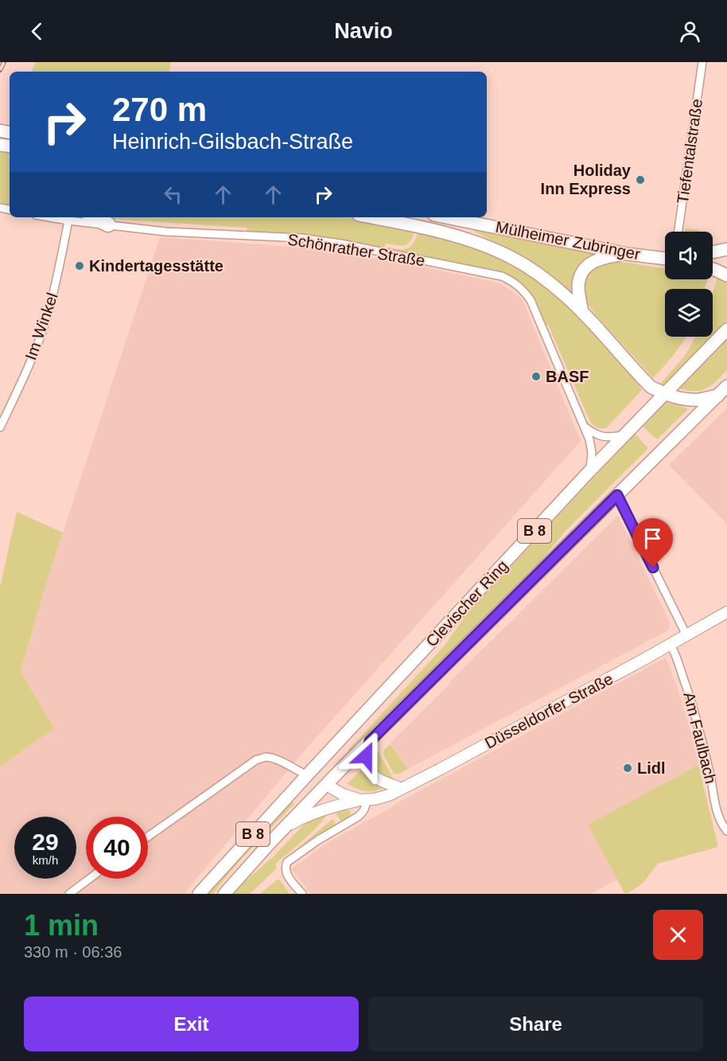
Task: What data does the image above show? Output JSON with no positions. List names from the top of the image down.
{
  "streets": {
    "main road": ["Mülheimer Zubringer", "B 8", "Clevischer Ring"],
    "street": [
      "Tiefentalstraße",
      "Schönrather Straße",
      "Im Winkel",
      "Düsseldorfer Straße",
      "Am Faulbach"
    ]
  },
  "crossings": [
    ["Mülheimer Zubringer", "Clevischer Ring"],
    ["Schönrather Straße", "Im Winkel"],
    ["Schönrather Straße", "Clevischer Ring"],
    ["B 8", "Clevischer Ring"],
    ["B 8", "Düsseldorfer Straße"],
    ["Düsseldorfer Straße", "Am Faulbach"]
  ],
  "places": [
    "Holiday Inn Express",
    "Kindertagesstätte",
    "BASF",
    "Lidl"
  ],
  "page": {
    "header": "Navio",
    "turn": ["270 m", "Heinrich-Gilsbach-Straße"],
    "speed": "29 km/h",
    "limit": "40",
    "heading": ["1 min", "330 m · 06:36"],
    "buttons": ["Exit", "Share"]
  }
}
